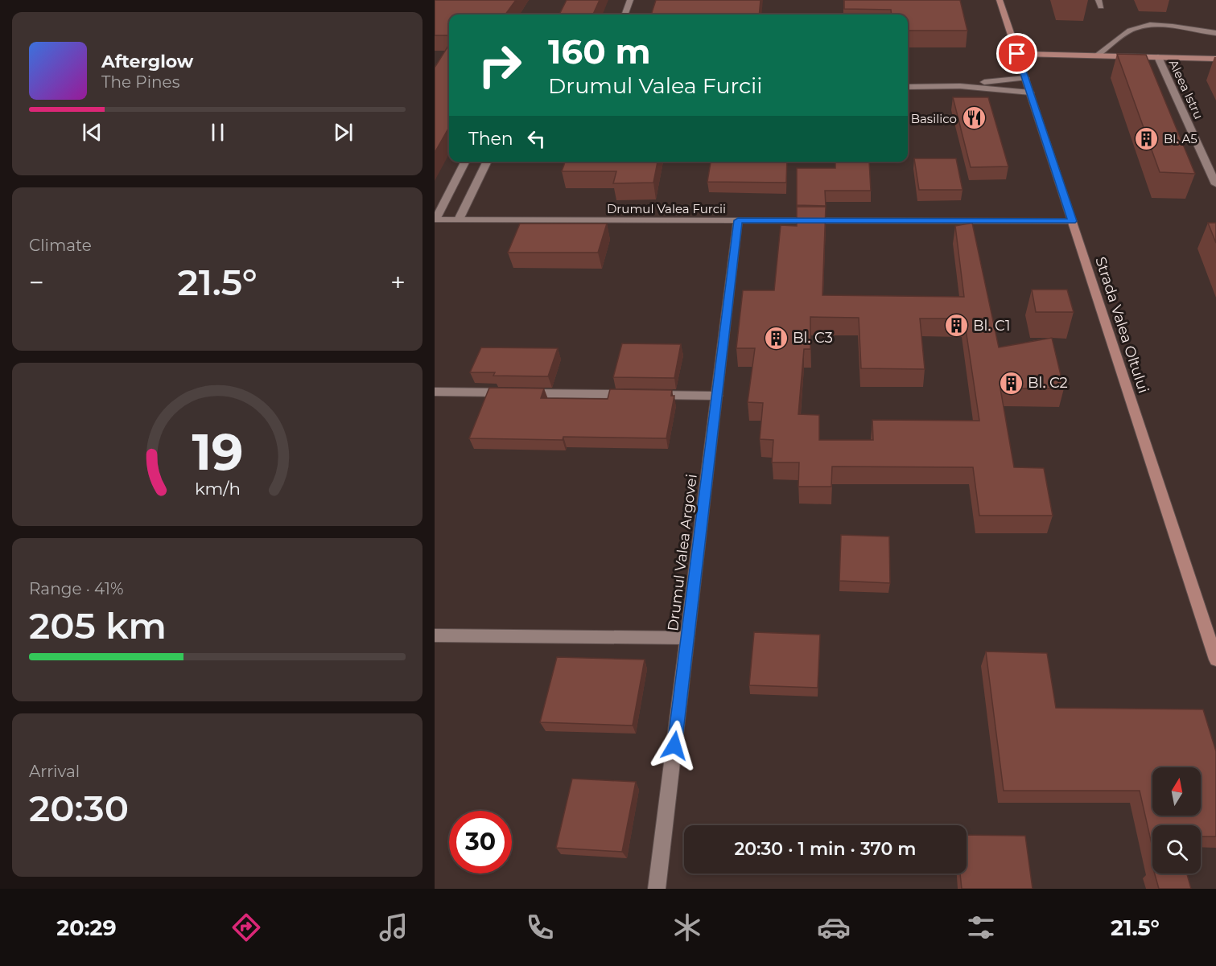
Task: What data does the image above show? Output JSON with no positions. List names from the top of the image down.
{
  "streets": {
    "main road": ["Strada Valea Oltului"],
    "street": ["Aleea Istru", "Drumul Valea Furcii", "Drumul Valea Argovei"]
  },
  "crossings": [
    ["Drumul Valea Furcii", "Strada Valea Oltului"],
    ["Drumul Valea Furcii", "Drumul Valea Argovei"]
  ],
  "places": {
    "restaurant": ["Basilico"],
    "building": [
      "Bl. A5",
      "Bl. C1",
      "Bl. C3",
      "Bl. C2"
    ]
  },
  "north": "top",
  "page": {
    "turn": ["160 m", "Drumul Valea Furcii"],
    "song": ["Afterglow", "The Pines"],
    "then": "Then",
    "tile": [
      "Climate",
      ["Range · 41%", "205 km"],
      ["Arrival", "20:30"]
    ],
    "heat": ["−", "21.5°", "+"],
    "limit": "30",
    "trip": "20:30 · 1 min · 370 m",
    "tabs": ["20:29", "21.5°"],
    "gauge": ["19", "km/h"]
  }
}
